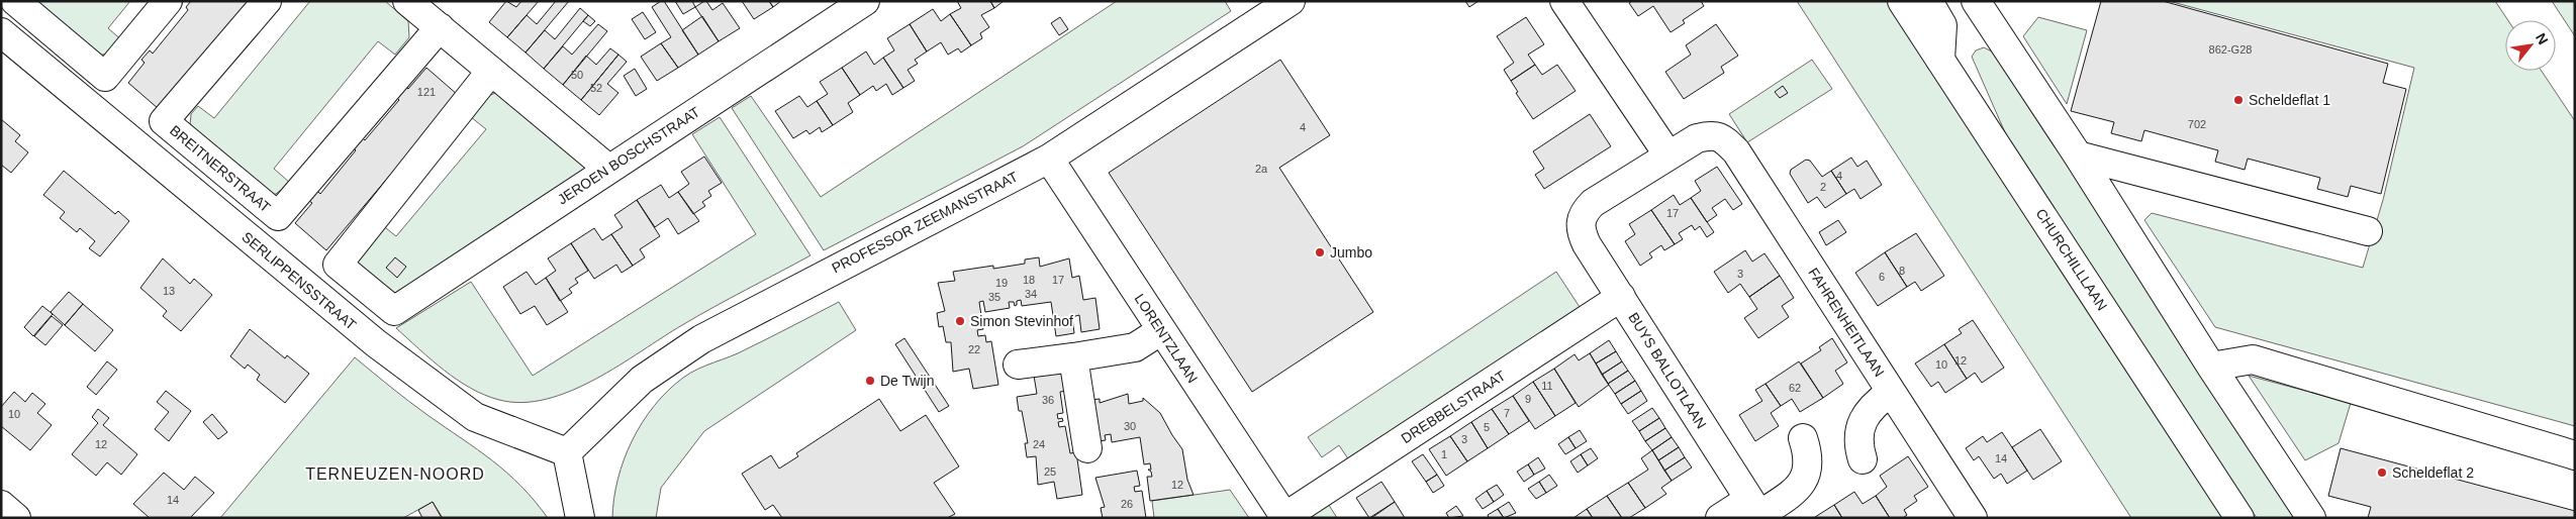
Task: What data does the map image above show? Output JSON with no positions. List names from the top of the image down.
{
  "streets": {
    "street": [
      "JEROEN BOSCHSTRAAT",
      "BREITNERSTRAAT",
      "PROFESSOR ZEEMANSTRAAT",
      "CHURCHILLLAAN",
      "SERLIPPENSSTRAAT",
      "FAHRENHEITLAAN",
      "LORENTZLAAN",
      "BUYS BALLOTLAAN",
      "DREBBELSTRAAT"
    ]
  },
  "crossings": [
    ["PROFESSOR ZEEMANSTRAAT", "SERLIPPENSSTRAAT"],
    ["PROFESSOR ZEEMANSTRAAT", "LORENTZLAAN"],
    ["FAHRENHEITLAAN", "BUYS BALLOTLAAN"],
    ["LORENTZLAAN", "DREBBELSTRAAT"],
    ["BUYS BALLOTLAAN", "DREBBELSTRAAT"]
  ],
  "districts": ["TERNEUZEN-NOORD"],
  "places": [
    "Scheldeflat 1",
    "Jumbo",
    "Simon Stevinhof",
    "De Twijn",
    "Scheldeflat 2"
  ],
  "house_numbers": [
    "862-G28",
    "50",
    "52",
    "121",
    "702",
    "4",
    "2a",
    "4",
    "2",
    "17",
    "8",
    "3",
    "6",
    "18",
    "17",
    "19",
    "13",
    "34",
    "35",
    "22",
    "12",
    "10",
    "11",
    "62",
    "9",
    "36",
    "7",
    "10",
    "30",
    "5",
    "3",
    "12",
    "24",
    "1",
    "14",
    "25",
    "12",
    "14",
    "26"
  ],
  "north": "top right"
}
